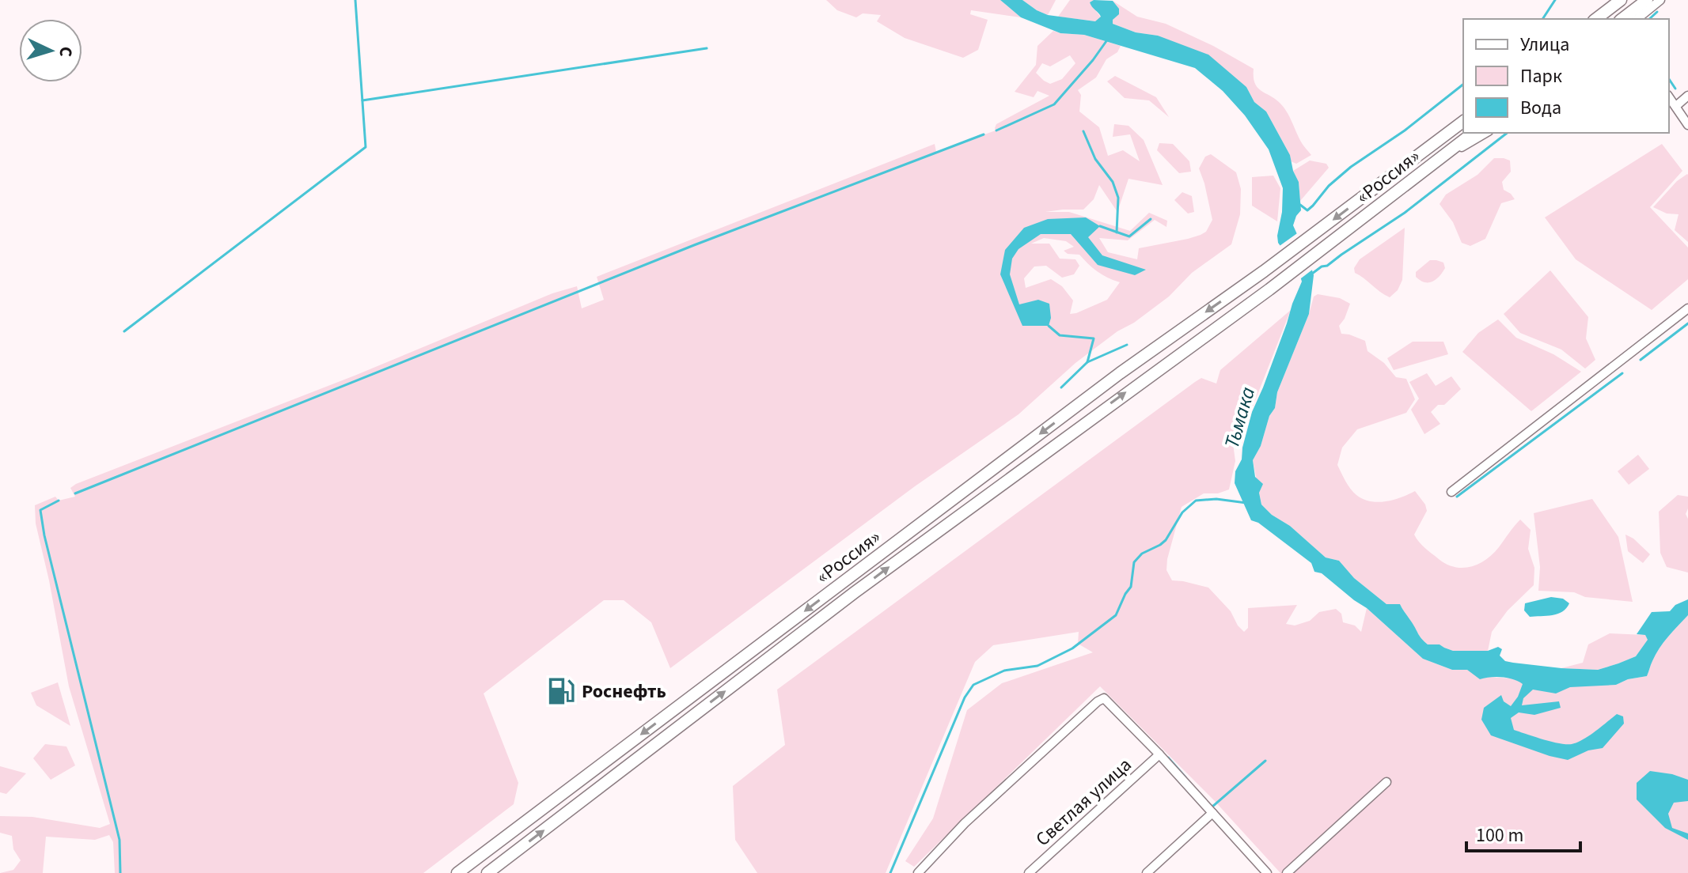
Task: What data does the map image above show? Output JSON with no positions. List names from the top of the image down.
{
  "streets": {
    "highway": ["«Россия»"],
    "street": ["Светлая улица"]
  },
  "water": ["Тьмака"],
  "places": {
    "fuel station": ["Роснефть"]
  },
  "legend": ["Улица", "Парк", "Вода"],
  "scale_bar": "100 m",
  "north": "right"
}
